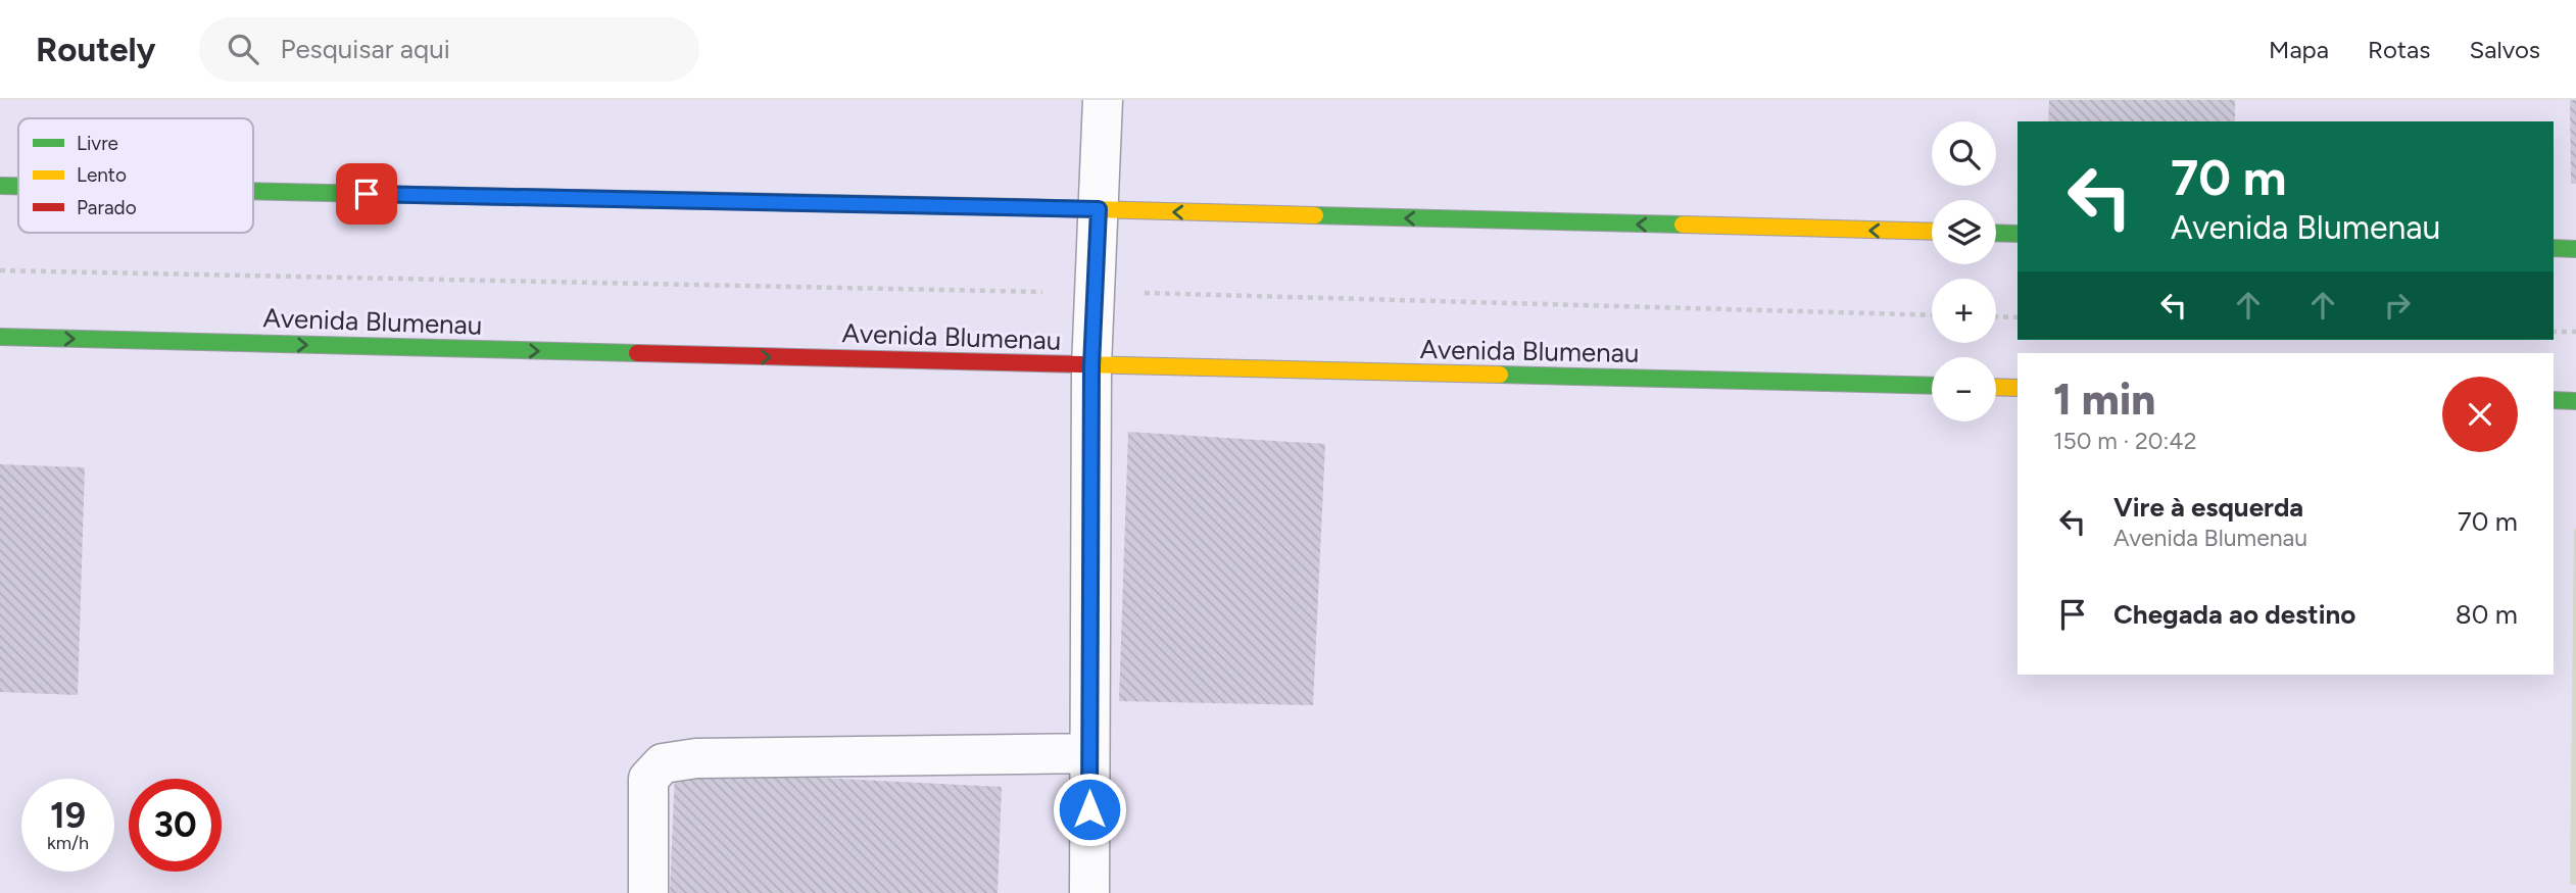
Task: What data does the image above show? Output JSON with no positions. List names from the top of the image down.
{
  "streets": {
    "main road": ["Avenida Blumenau"]
  },
  "one_way": ["Avenida Blumenau"],
  "legend": ["Livre", "Lento", "Parado"],
  "page": {
    "header": "Routely",
    "search": "Pesquisar aqui",
    "nav": ["Mapa", "Rotas", "Salvos"],
    "map_buttons": ["+", "−"],
    "turn": ["70 m", "Avenida Blumenau"],
    "heading": ["1 min", "150 m · 20:42"],
    "list": [
      {
        "name": "Vire à esquerda",
        "note": "Avenida Blumenau",
        "value": "70 m"
      },
      {
        "name": "Chegada ao destino",
        "value": "80 m"
      }
    ],
    "speed": "19 km/h",
    "limit": "30"
  }
}
